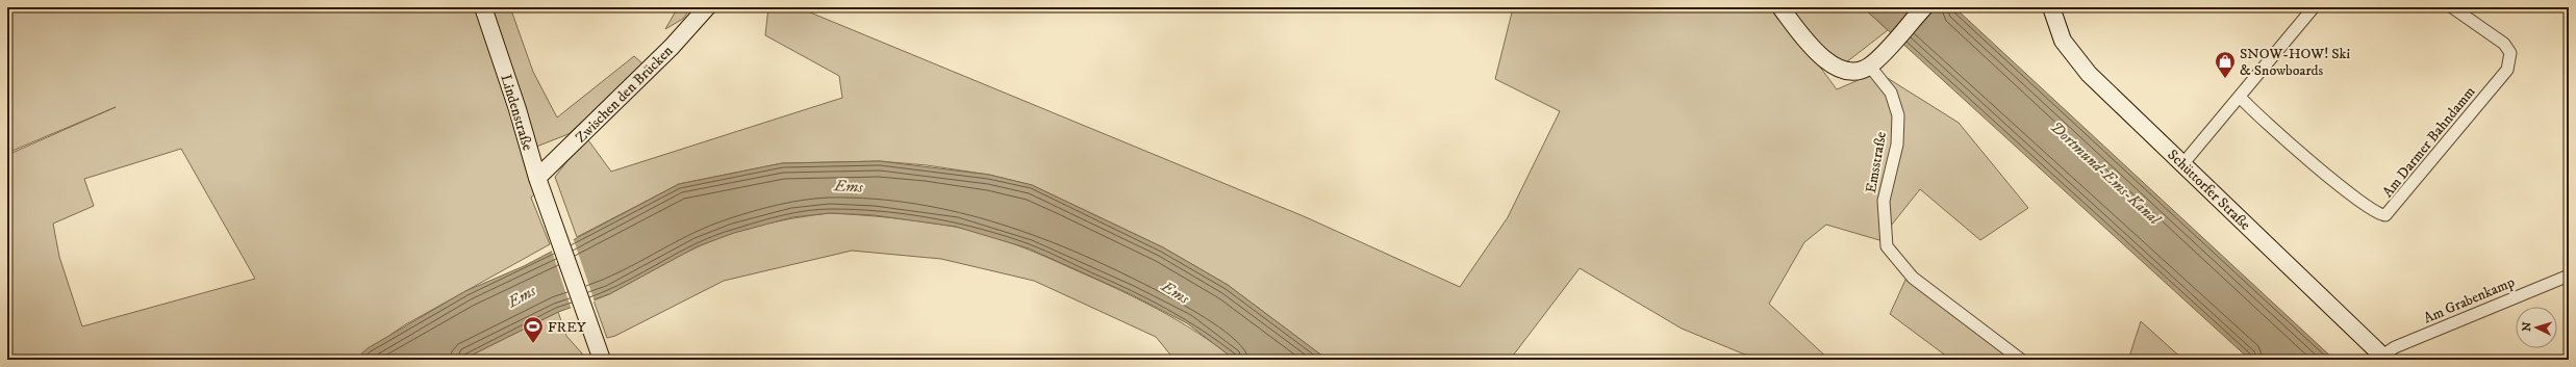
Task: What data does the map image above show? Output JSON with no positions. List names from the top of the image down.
{
  "streets": {
    "main road": ["Zwischen den Brücken", "Lindenstraße", "Schüttorfer Straße"],
    "street": ["Am Darmer Bahndamm", "Emsstraße", "Am Grabenkamp"]
  },
  "crossings": [
    ["Zwischen den Brücken", "Lindenstraße"],
    ["Schüttorfer Straße", "Am Grabenkamp"]
  ],
  "water": ["Dortmund-Ems-Kanal", "Ems"],
  "places": {
    "shop": ["SNOW-HOW! Ski & Snowboards"],
    "sports": ["FREY"]
  },
  "north": "left"
}
